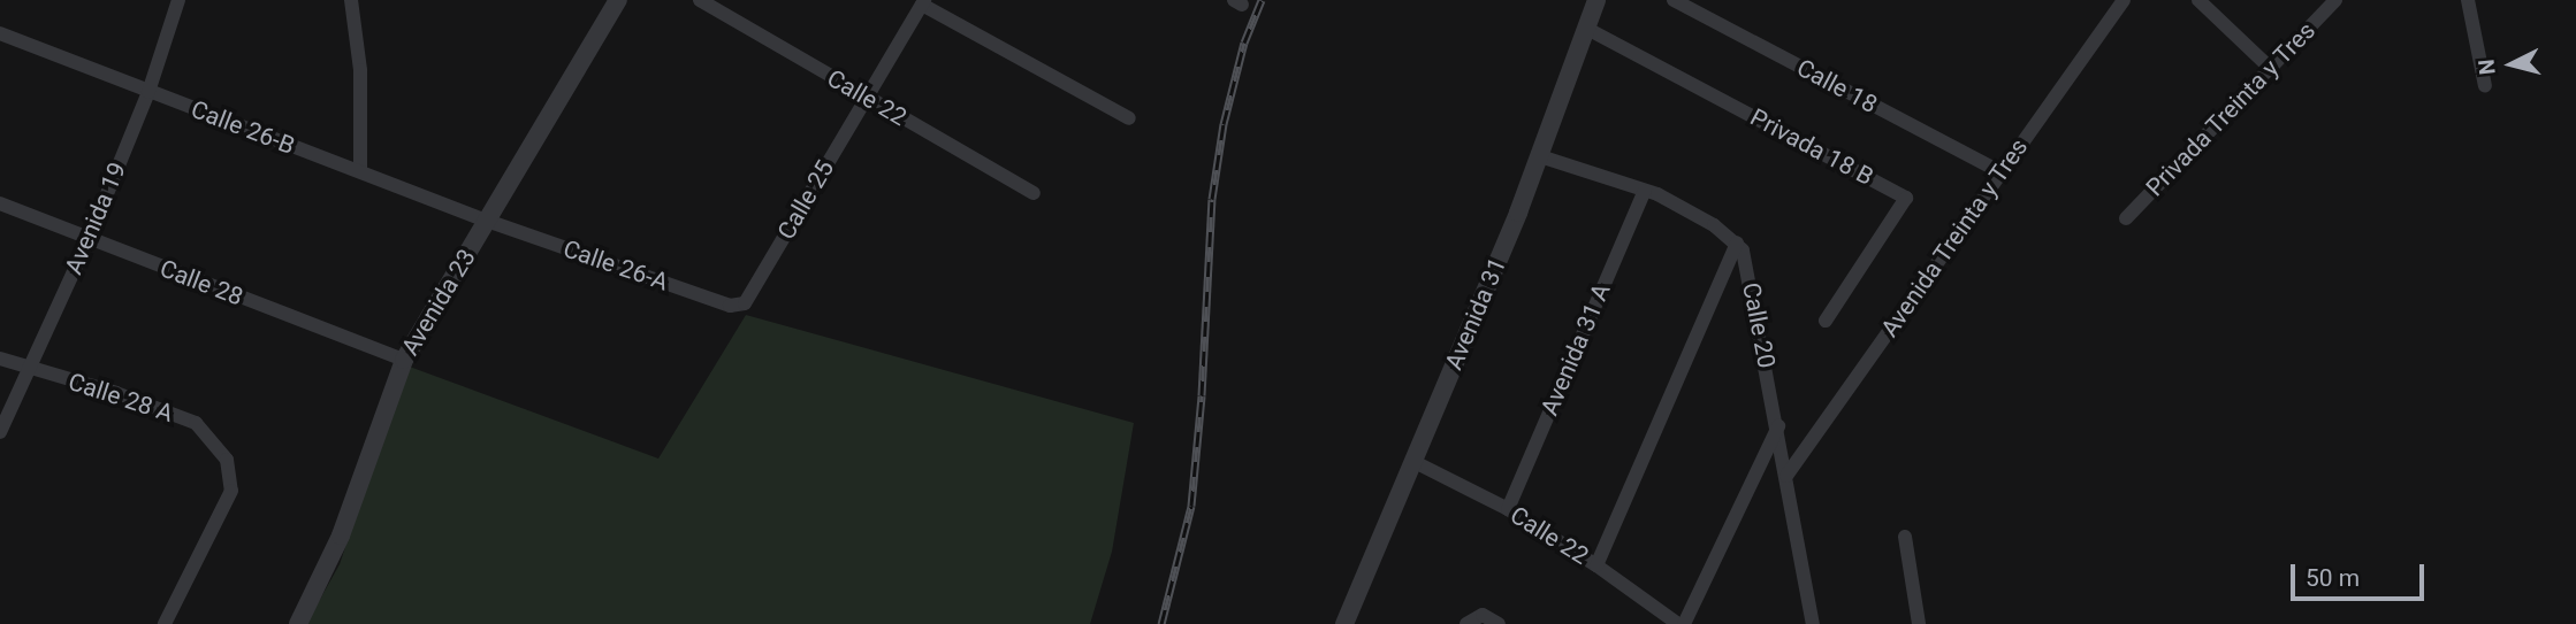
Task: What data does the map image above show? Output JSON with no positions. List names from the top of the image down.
{
  "streets": {
    "street": [
      "Calle 18",
      "Calle 22",
      "Privada Treinta y Tres",
      "Calle 26-B",
      "Privada 18 B",
      "Calle 25",
      "Avenida 19",
      "Avenida Treinta y Tres",
      "Calle 26-A",
      "Calle 28",
      "Avenida 23",
      "Avenida 31",
      "Calle 20",
      "Avenida 31 A",
      "Calle 28 A"
    ]
  },
  "crossings": [
    ["Calle 18", "Avenida Treinta y Tres"],
    ["Calle 22", "Calle 25"],
    ["Calle 22", "Avenida 31"],
    ["Calle 22", "Avenida 31 A"],
    ["Calle 26-B", "Avenida 19"],
    ["Calle 26-B", "Calle 26-A"],
    ["Calle 26-B", "Avenida 23"],
    ["Privada 18 B", "Avenida 31"],
    ["Calle 25", "Calle 26-A"],
    ["Avenida 19", "Calle 28"],
    ["Avenida 19", "Calle 28 A"],
    ["Avenida Treinta y Tres", "Calle 20"],
    ["Calle 26-A", "Avenida 23"],
    ["Calle 28", "Avenida 23"]
  ],
  "scale_bar": "50 m",
  "north": "left"
}
